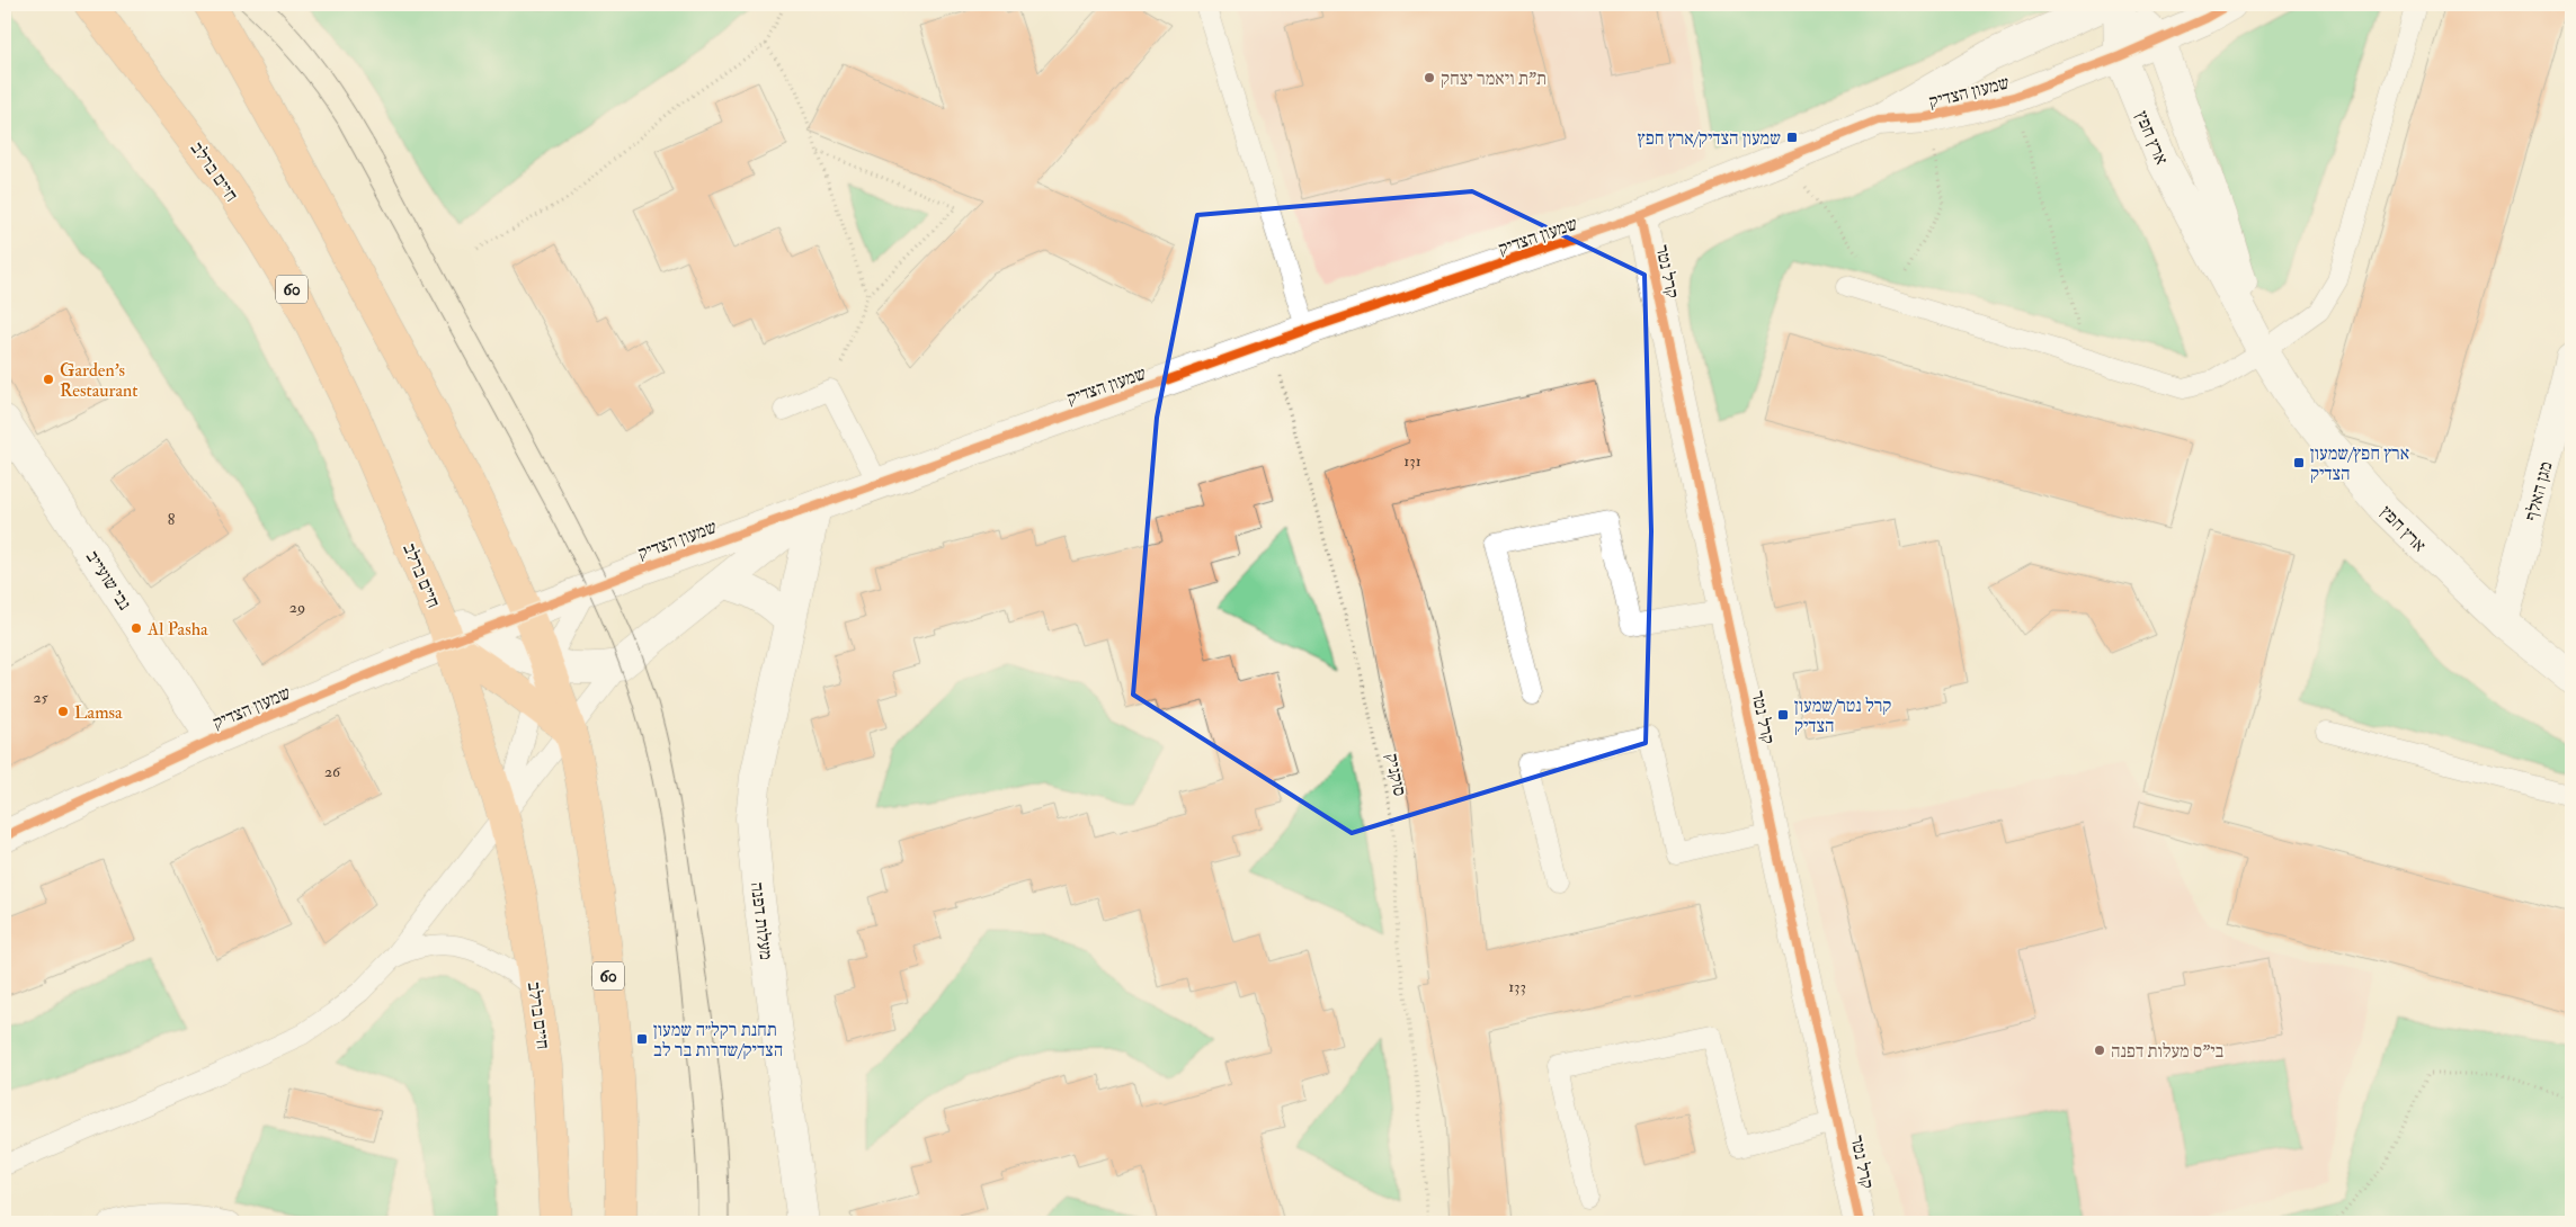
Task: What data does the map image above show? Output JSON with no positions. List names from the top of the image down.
{
  "streets": {
    "highway": ["חיים ברלב", "60"],
    "street": [
      "שמעון הצדיק",
      "ארץ חפץ",
      "קרל נטר",
      "מגן האלף",
      "נבי שועייב",
      "מעלות דפנה"
    ],
    "path": ["סוקניק"]
  },
  "crossings": [
    ["שמעון הצדיק", "ארץ חפץ"],
    ["שמעון הצדיק", "חיים ברלב"],
    ["שמעון הצדיק", "קרל נטר"],
    ["שמעון הצדיק", "60"],
    ["שמעון הצדיק", "נבי שועייב"],
    ["שמעון הצדיק", "סוקניק"],
    ["שמעון הצדיק", "מעלות דפנה"],
    ["ארץ חפץ", "מגן האלף"]
  ],
  "places": {
    "other": [
      "ת\"ת ויאמר יצחק",
      "Garden's Restaurant",
      "Al Pasha",
      "Lamsa",
      "בי\"ס מעלות דפנה"
    ],
    "transit": [
      "שמעון הצדיק/ארץ חפץ",
      "ארץ חפץ/שמעון הצדיק",
      "קרל נטר/שמעון הצדיק",
      "תחנת רקל״ה שמעון הצדיק/שדרות בר לב"
    ]
  },
  "house_numbers": [
    "131",
    "8",
    "29",
    "25",
    "26",
    "133"
  ]
}
